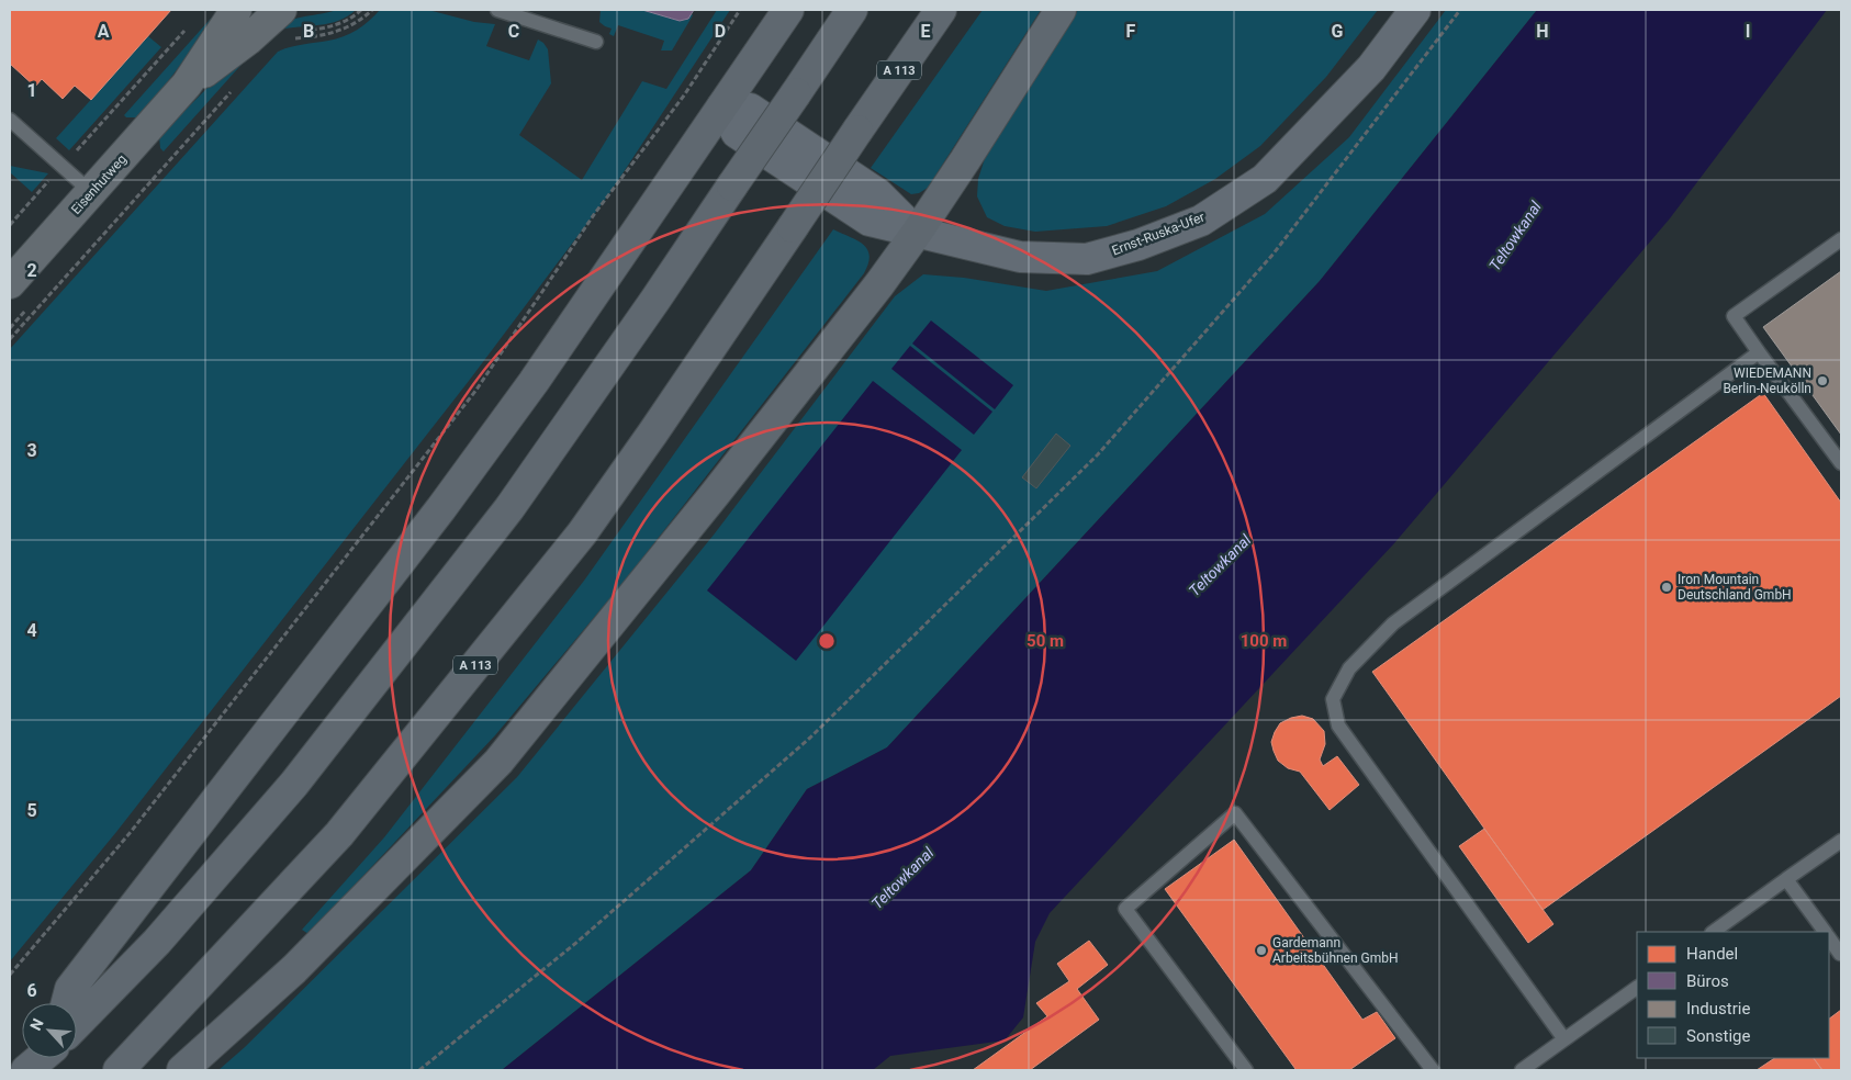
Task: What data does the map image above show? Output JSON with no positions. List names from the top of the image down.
{
  "streets": {
    "highway": ["A 113"],
    "main road": ["Ernst-Ruska-Ufer"],
    "street": ["Eisenhutweg"]
  },
  "water": ["Teltowkanal"],
  "places": ["WIEDEMANN Berlin-Neukölln", "Iron Mountain Deutschland GmbH", "Gardemann Arbeitsbühnen GmbH"],
  "legend": [
    "Handel",
    "Büros",
    "Industrie",
    "Sonstige"
  ],
  "north": "top left",
  "grid": {
    "columns": [
      "A",
      "B",
      "C",
      "D",
      "E",
      "F",
      "G",
      "H",
      "I"
    ],
    "rows": [
      "1",
      "2",
      "3",
      "4",
      "5",
      "6"
    ]
  },
  "rings": ["50 m", "100 m"]
}
